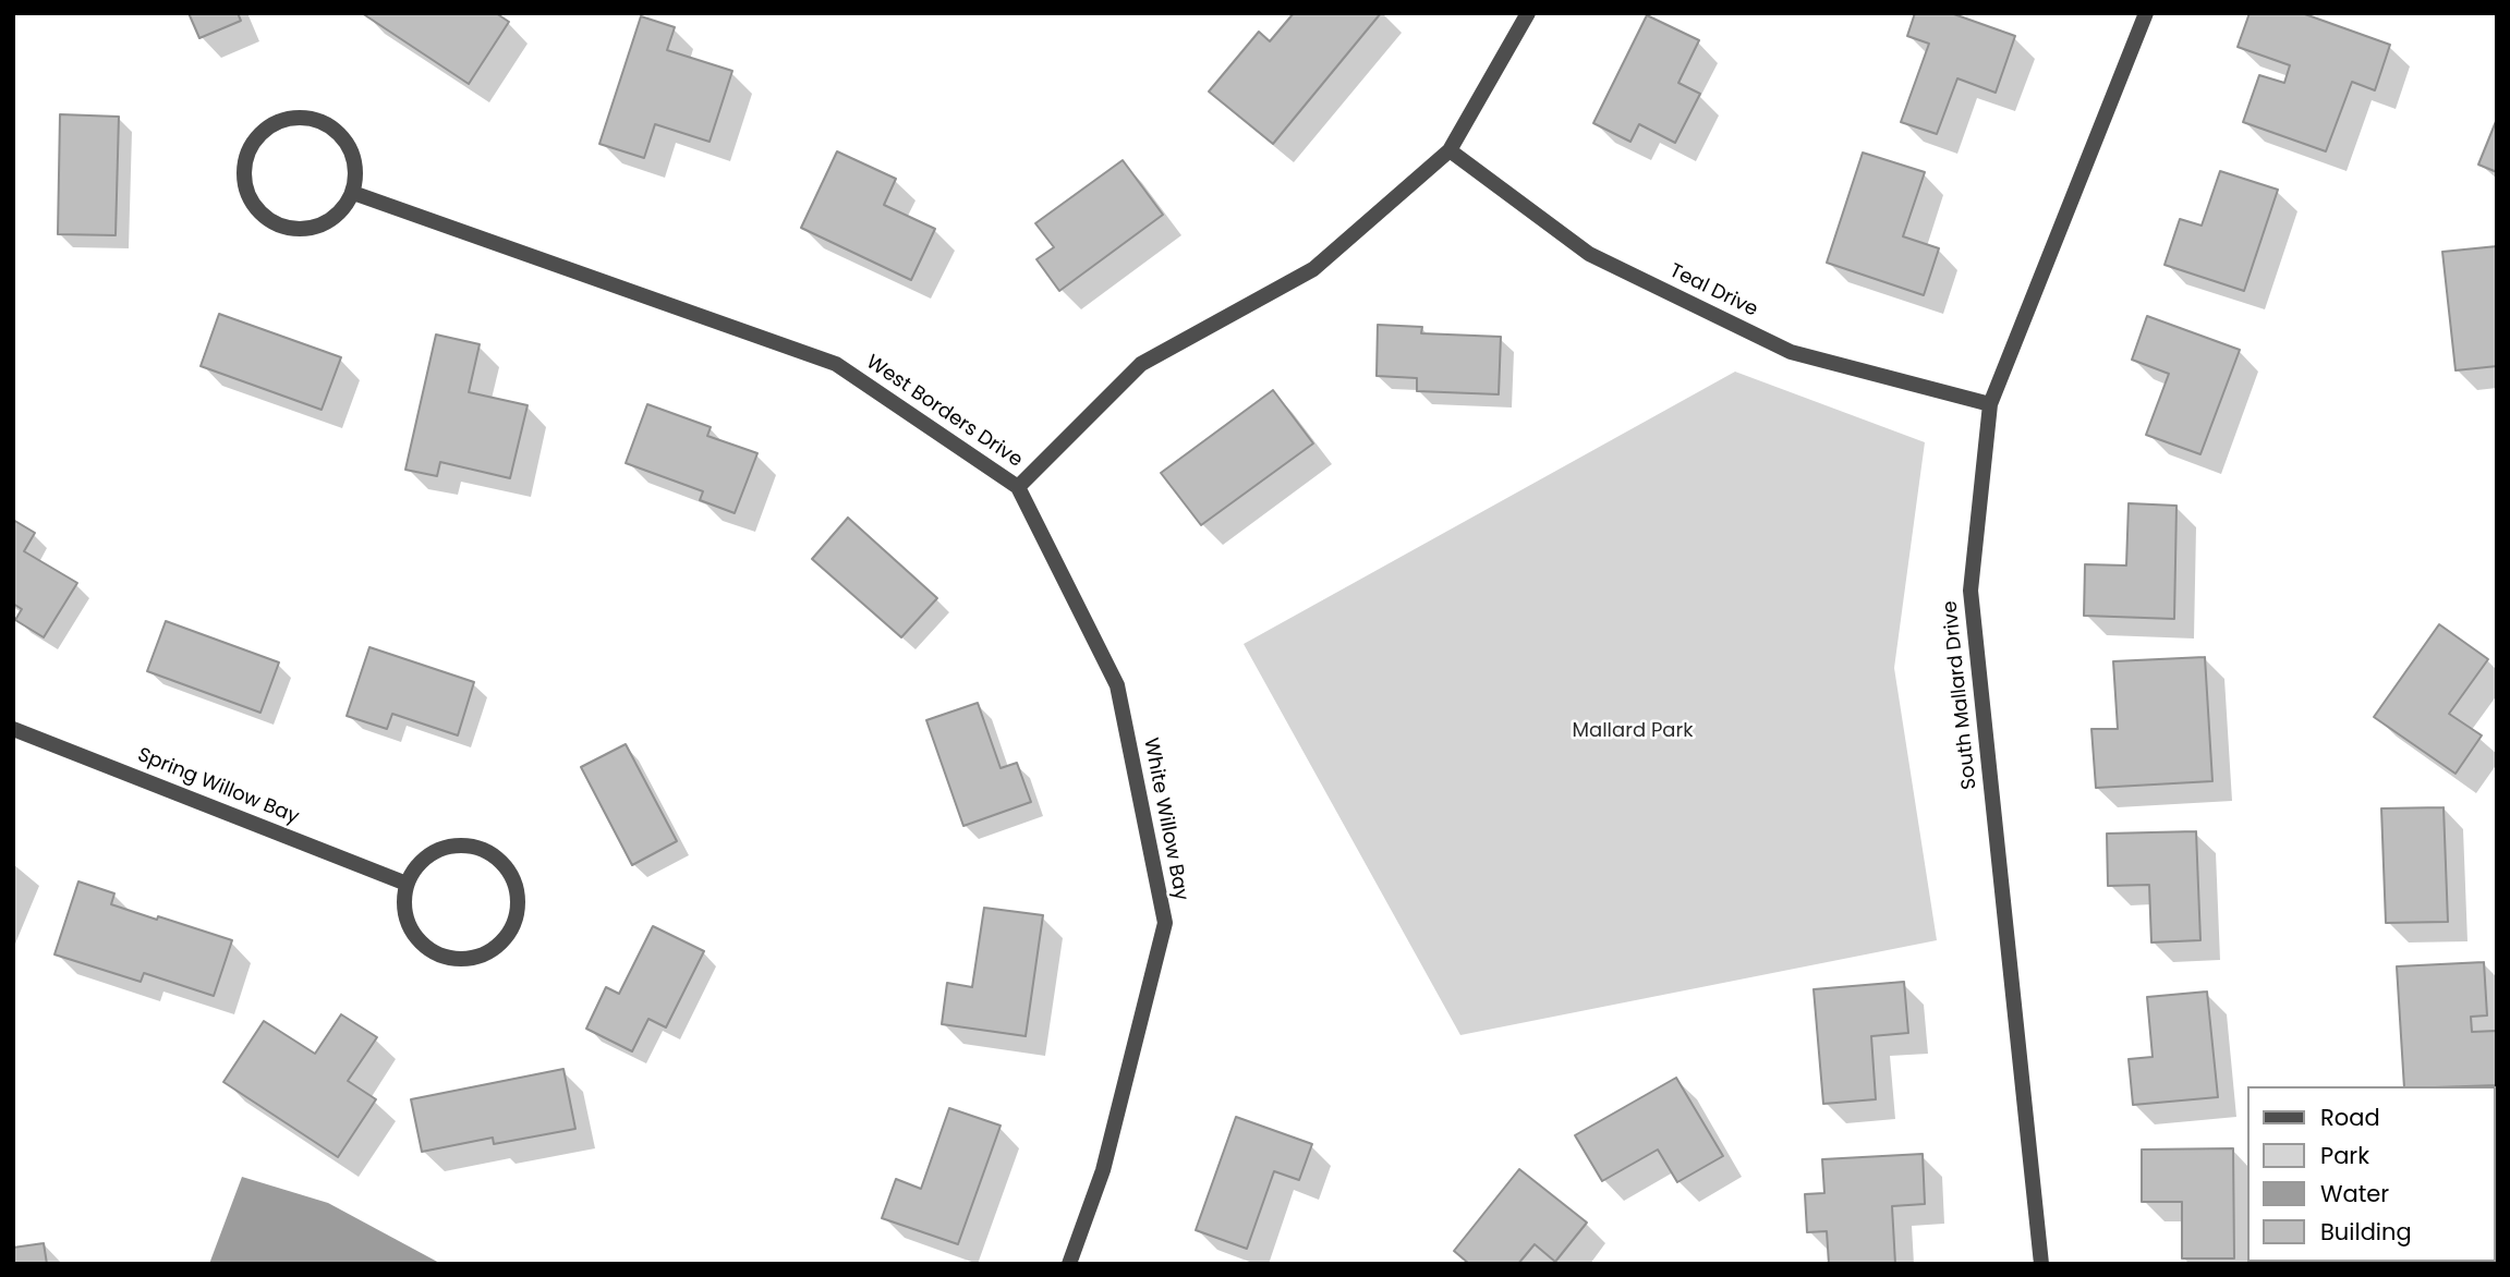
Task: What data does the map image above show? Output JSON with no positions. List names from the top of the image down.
{
  "streets": {
    "street": [
      "Teal Drive",
      "West Borders Drive",
      "South Mallard Drive",
      "Spring Willow Bay",
      "White Willow Bay"
    ]
  },
  "crossings": [
    ["Teal Drive", "West Borders Drive"],
    ["Teal Drive", "South Mallard Drive"],
    ["West Borders Drive", "White Willow Bay"]
  ],
  "parks": ["Mallard Park"],
  "legend": [
    "Road",
    "Park",
    "Water",
    "Building"
  ]
}
